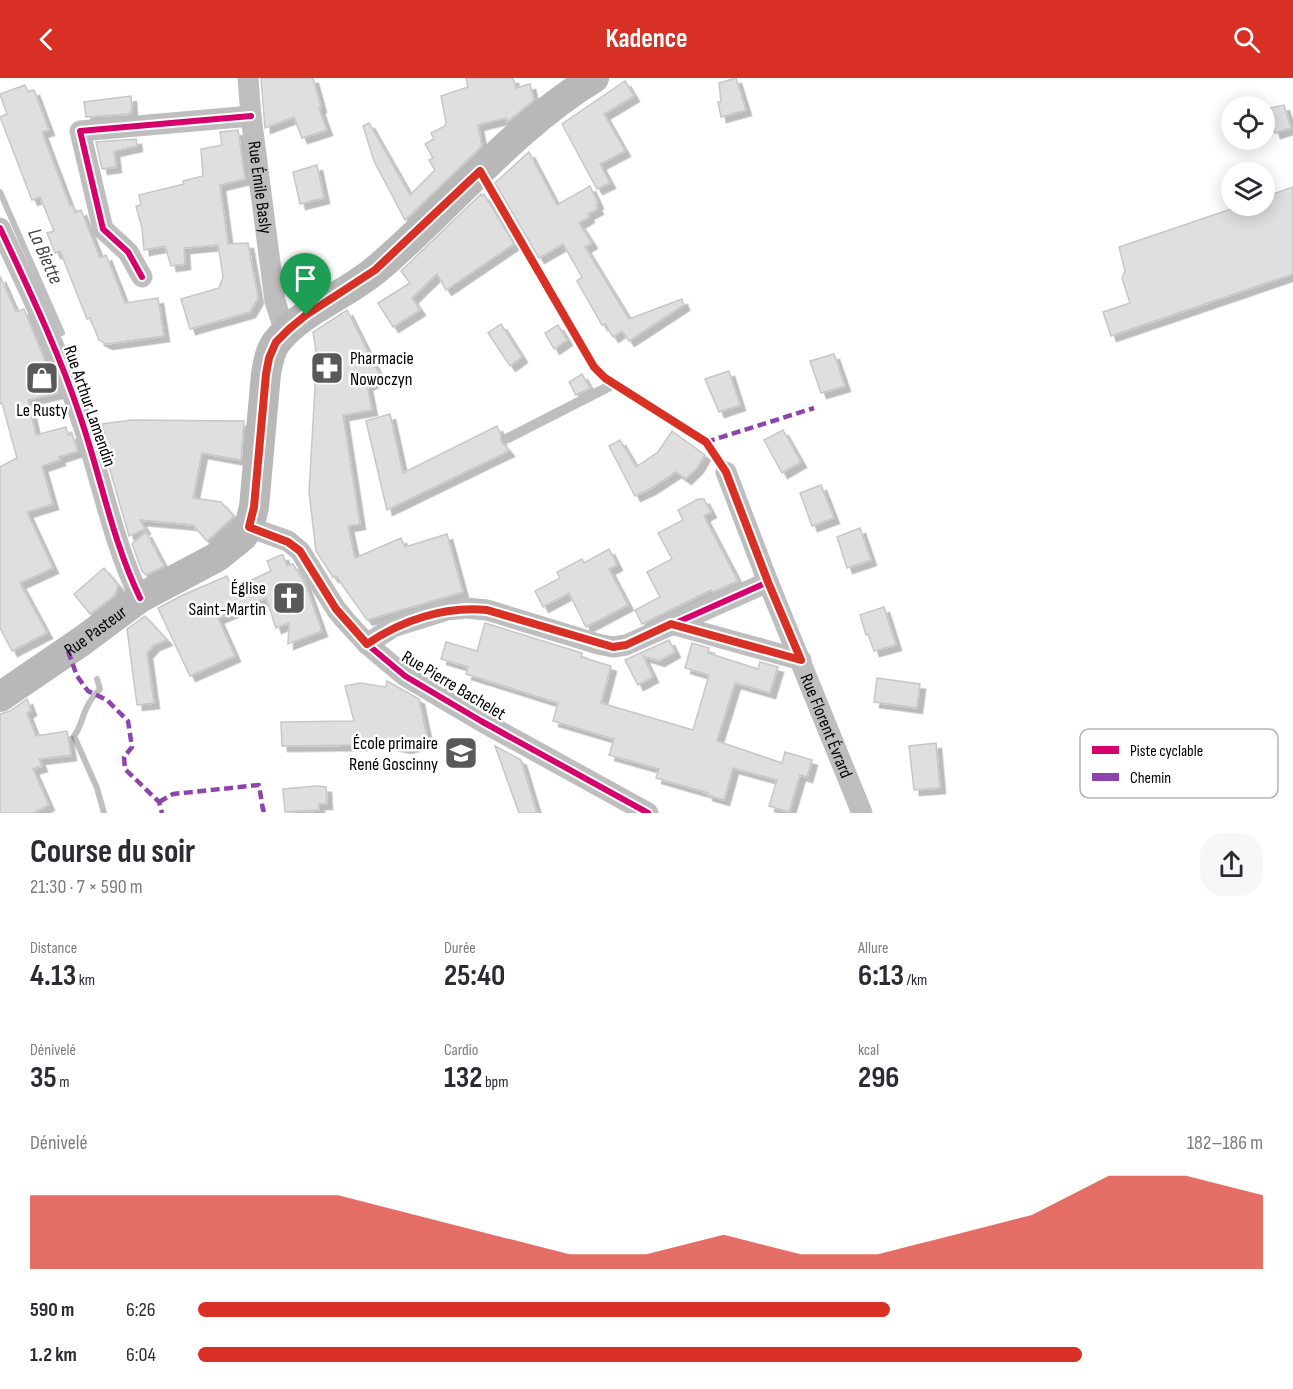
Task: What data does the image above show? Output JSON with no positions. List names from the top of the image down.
{
  "streets": {
    "main road": ["Rue Pasteur"],
    "street": [
      "Rue Émile Basly",
      "Rue Arthur Lamendin",
      "Rue Pierre Bachelet",
      "Rue Florent Évrard"
    ]
  },
  "crossings": [
    ["Rue Arthur Lamendin", "Rue Pasteur"],
    ["Rue Pasteur", "Rue Pierre Bachelet"]
  ],
  "water": ["La Biette"],
  "places": {
    "pharmacy": ["Pharmacie Nowoczyn"],
    "shop": ["Le Rusty"],
    "church": ["Église Saint-Martin"],
    "school or university": ["École primaire René Goscinny"]
  },
  "legend": ["Piste cyclable", "Chemin"],
  "page": {
    "header": "Kadence",
    "heading": ["Course du soir", "21:30 · 7 × 590 m"],
    "stats": [
      ["Distance", "4.13 km"],
      ["Durée", "25:40"],
      ["Allure", "6:13 /km"],
      ["Dénivelé", "35 m"],
      ["Cardio", "132 bpm"],
      ["kcal", "296"]
    ],
    "chart": ["Dénivelé", "182–186 m"],
    "list": [
      {
        "name": "590 m",
        "note": "6:26"
      },
      {
        "name": "1.2 km",
        "note": "6:04"
      }
    ]
  }
}
